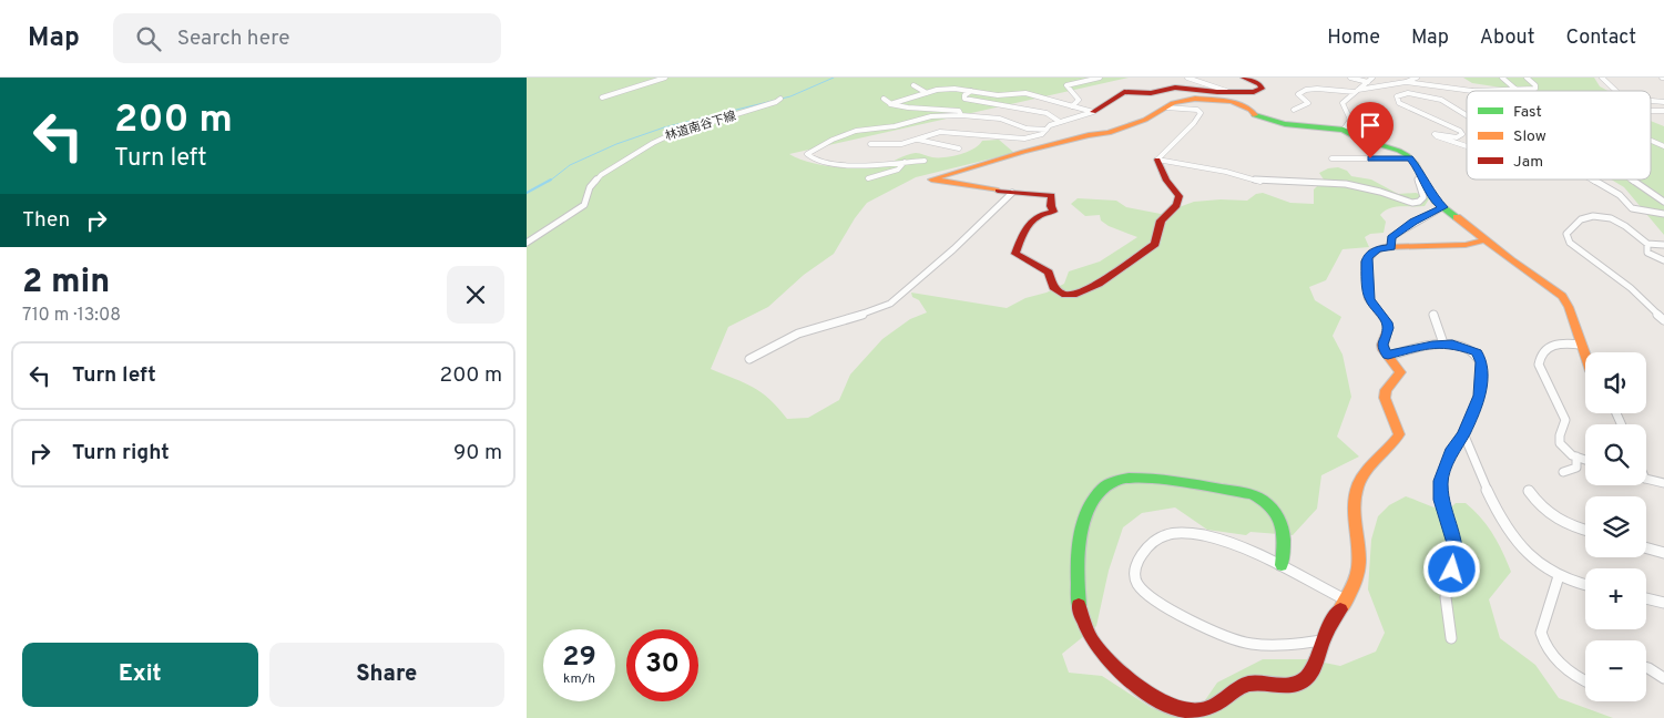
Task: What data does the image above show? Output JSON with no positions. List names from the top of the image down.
{
  "streets": {
    "street": ["林道南谷下線"]
  },
  "legend": ["Fast", "Slow", "Jam"],
  "page": {
    "header": "Map",
    "search": "Search here",
    "nav": [
      "Home",
      "Map",
      "About",
      "Contact"
    ],
    "turn": ["200 m", "Turn left"],
    "then": "Then",
    "heading": ["2 min", "710 m · 13:08"],
    "list": [
      {
        "name": "Turn left",
        "value": "200 m"
      },
      {
        "name": "Turn right",
        "value": "90 m"
      }
    ],
    "map_buttons": ["+", "−"],
    "speed": "29 km/h",
    "limit": "30",
    "buttons": ["Exit", "Share"]
  }
}
